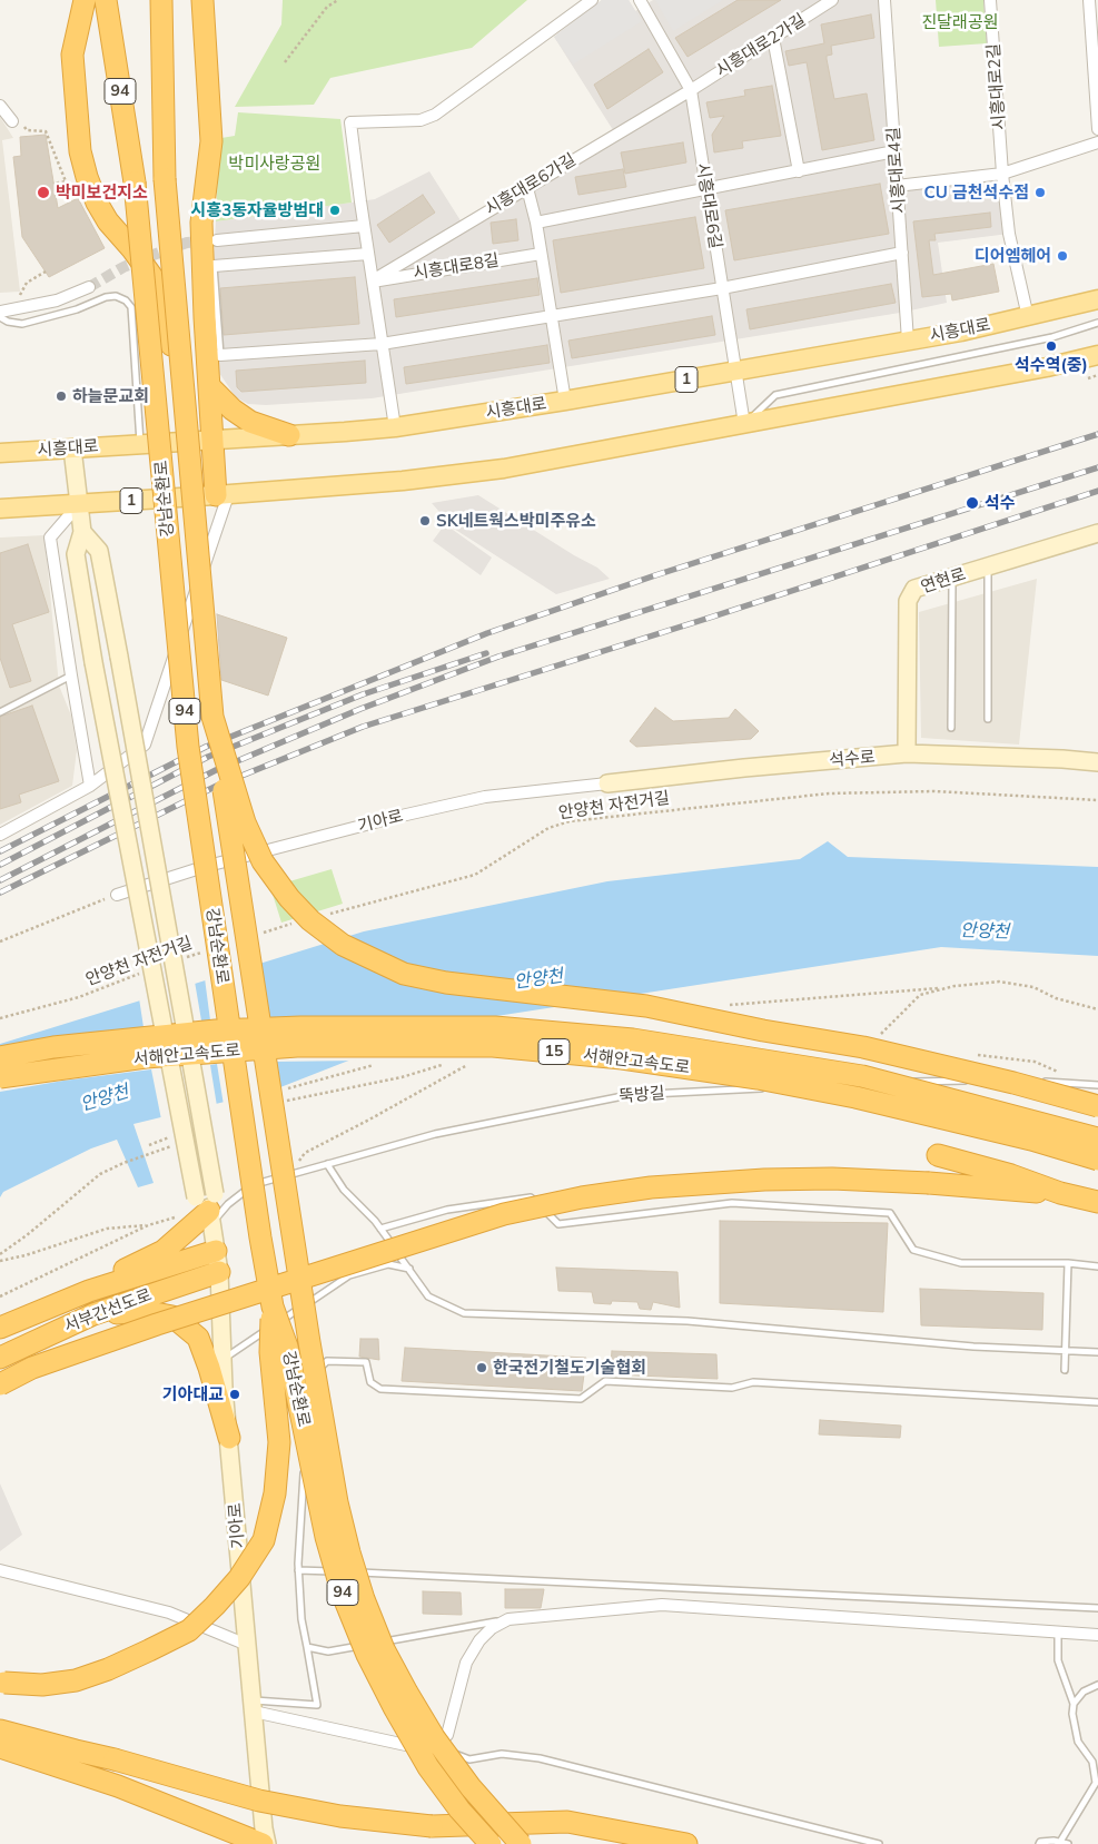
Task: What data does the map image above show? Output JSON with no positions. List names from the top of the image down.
{
  "streets": {
    "highway": [
      "94",
      "강남순환로",
      "15",
      "서해안고속도로",
      "서부간선도로"
    ],
    "main road": [
      "시흥대로",
      "1",
      "연현로",
      "석수로",
      "기아로"
    ],
    "street": [
      "시흥대로2가길",
      "시흥대로2길",
      "시흥대로4길",
      "시흥대로6가길",
      "시흥대로6길",
      "시흥대로8길"
    ],
    "lane": ["뚝방길"],
    "path": ["안양천 자전거길"]
  },
  "crossings": [
    ["시흥대로2가길", "시흥대로6가길"],
    ["시흥대로2가길", "시흥대로6길"],
    ["시흥대로2길", "시흥대로"],
    ["시흥대로2길", "1"],
    ["시흥대로4길", "시흥대로"],
    ["시흥대로6가길", "시흥대로6길"],
    ["시흥대로6가길", "시흥대로8길"],
    ["시흥대로6길", "시흥대로"],
    ["시흥대로6길", "1"],
    ["시흥대로", "1"],
    ["시흥대로", "기아로"],
    ["1", "기아로"],
    ["연현로", "석수로"],
    ["석수로", "기아로"],
    ["기아로", "뚝방길"],
    ["기아로", "서부간선도로"]
  ],
  "water": ["안양천"],
  "parks": ["진달래공원", "박미사랑공원"],
  "places": [
    "박미보건지소",
    "CU 금천석수점",
    "시흥3동자율방범대",
    "디어엠헤어",
    "석수역(중)",
    "하늘문교회",
    "석수",
    "SK네트웍스박미주유소",
    "한국전기철도기술협회",
    "기아대교"
  ]
}
